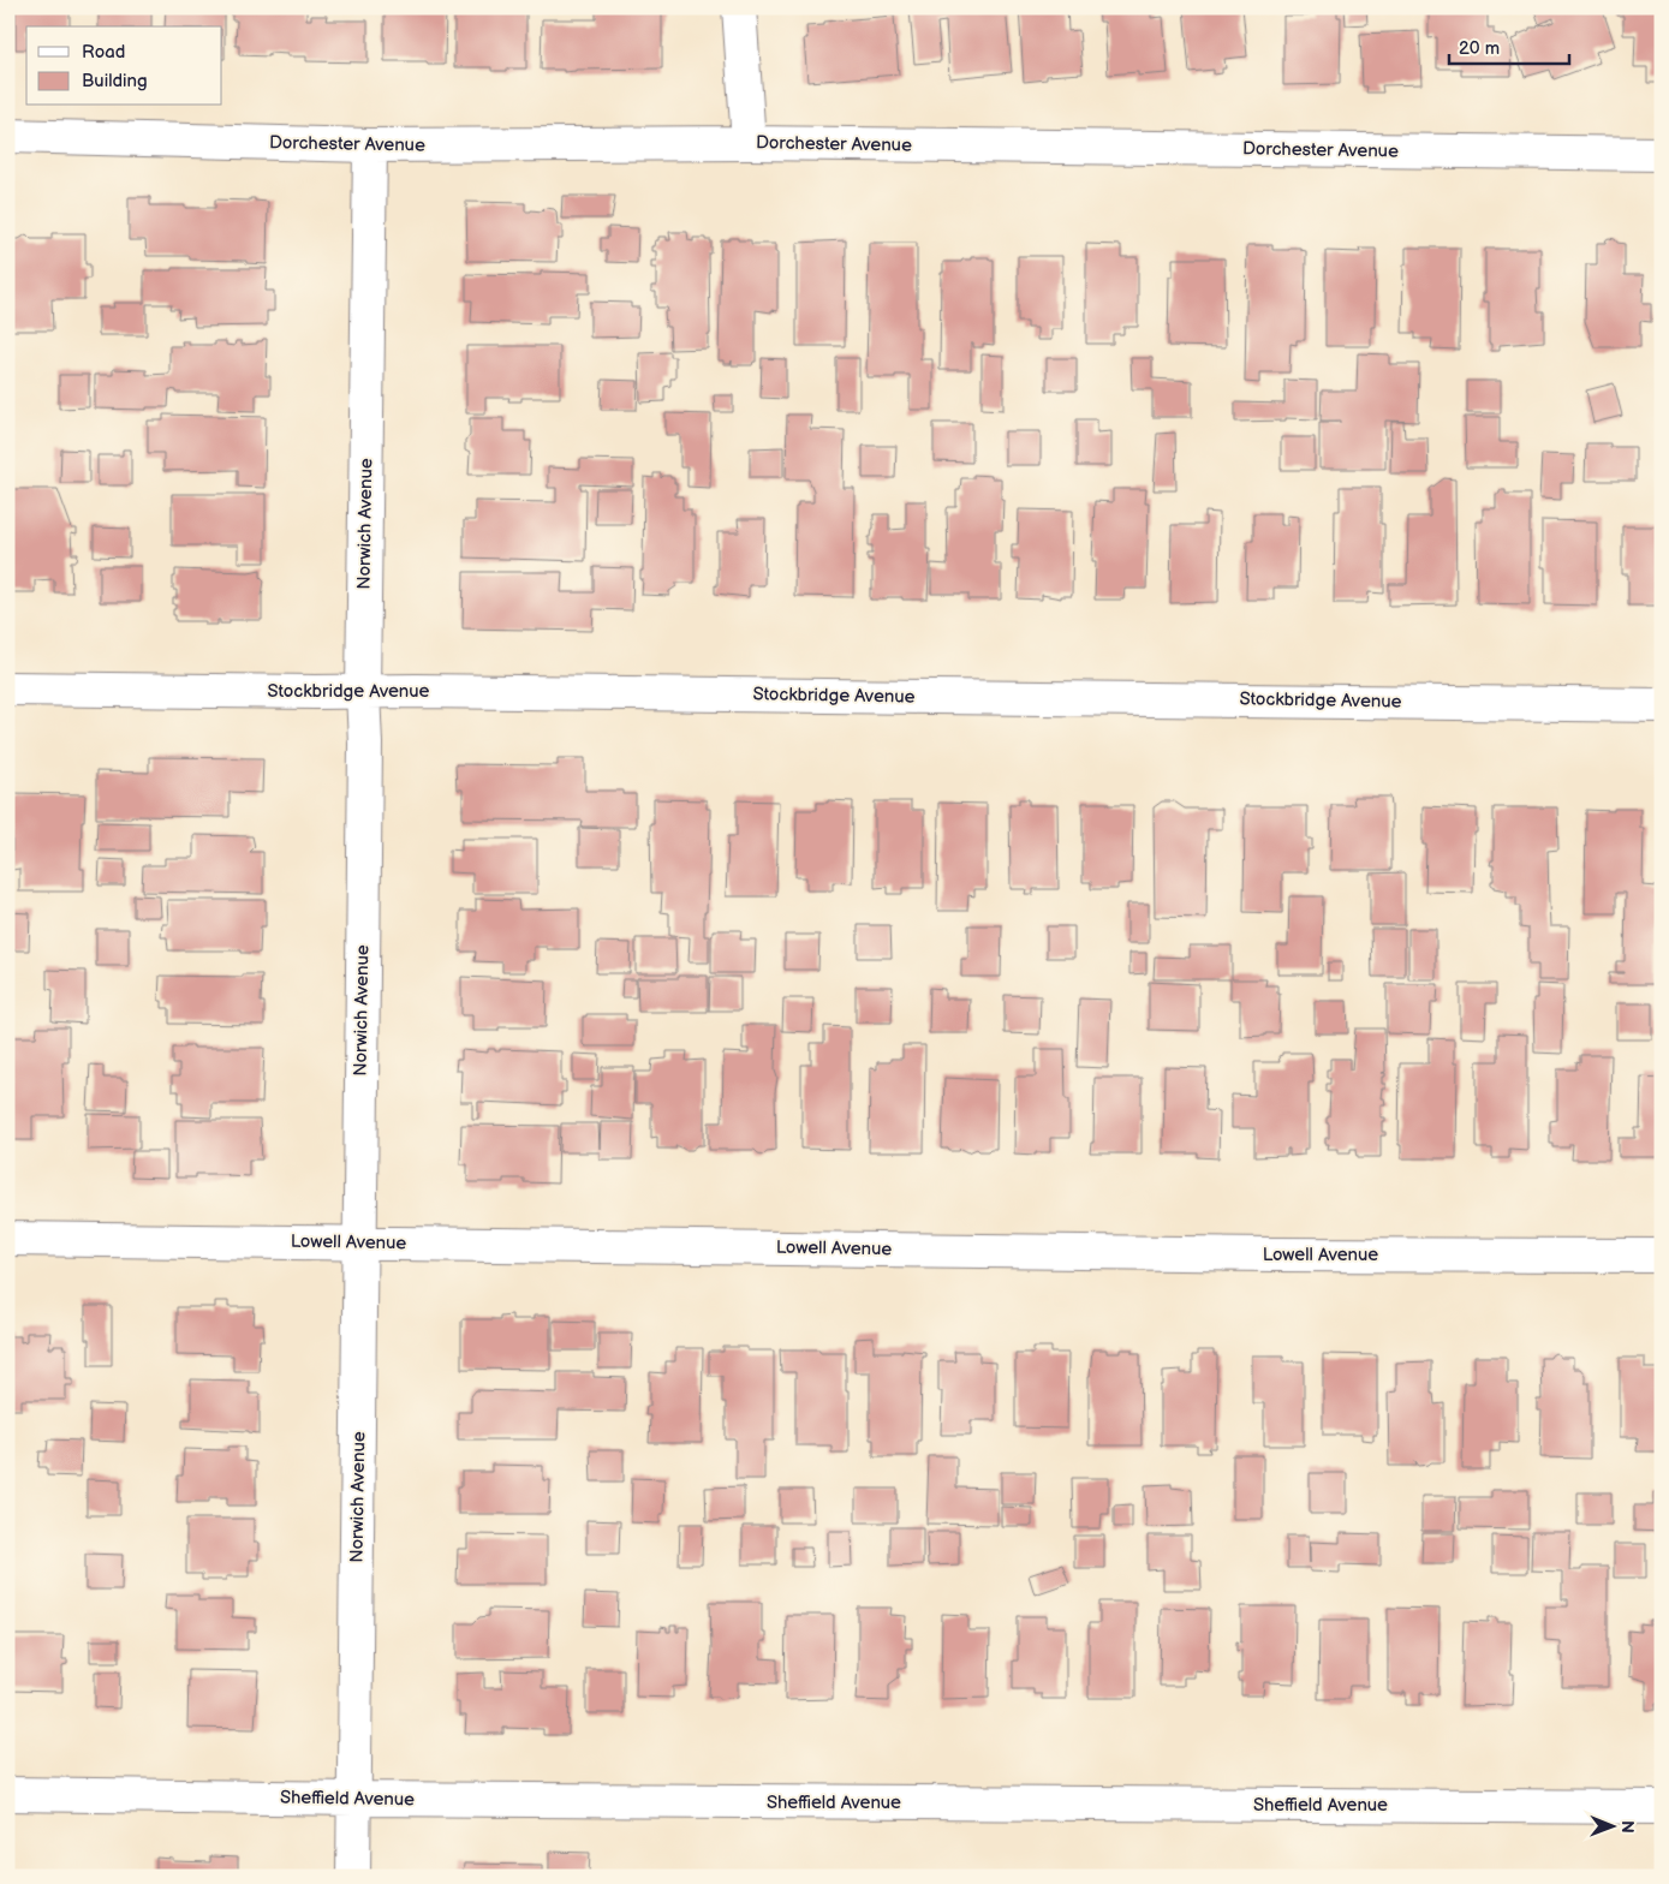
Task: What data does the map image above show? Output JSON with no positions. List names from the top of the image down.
{
  "streets": {
    "street": [
      "Dorchester Avenue",
      "Norwich Avenue",
      "Stockbridge Avenue",
      "Lowell Avenue",
      "Sheffield Avenue"
    ]
  },
  "crossings": [
    ["Dorchester Avenue", "Norwich Avenue"],
    ["Norwich Avenue", "Stockbridge Avenue"],
    ["Norwich Avenue", "Lowell Avenue"],
    ["Norwich Avenue", "Sheffield Avenue"]
  ],
  "legend": ["Road", "Building"],
  "scale_bar": "20 m",
  "north": "right"
}
